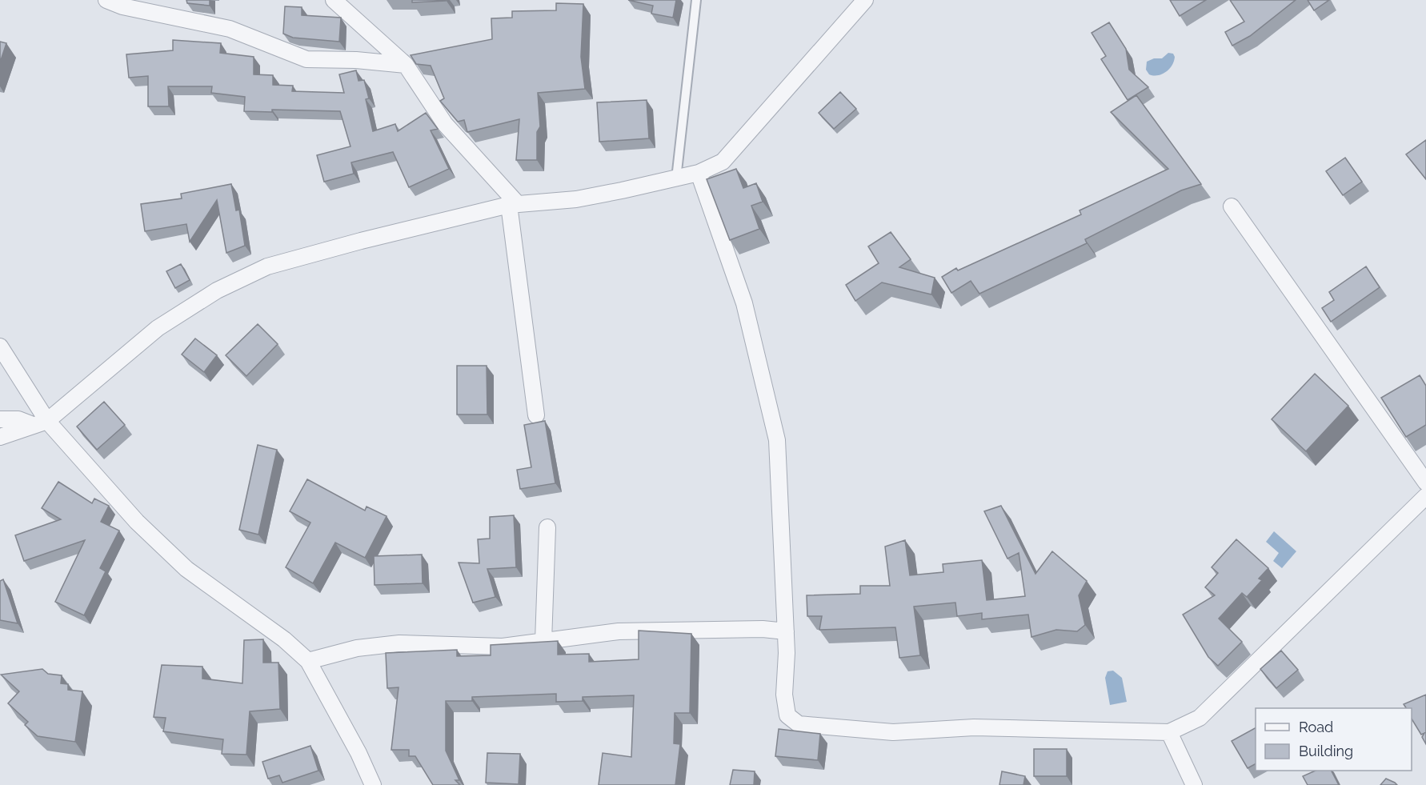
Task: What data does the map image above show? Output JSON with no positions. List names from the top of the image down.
{
  "legend": ["Road", "Building"]
}
